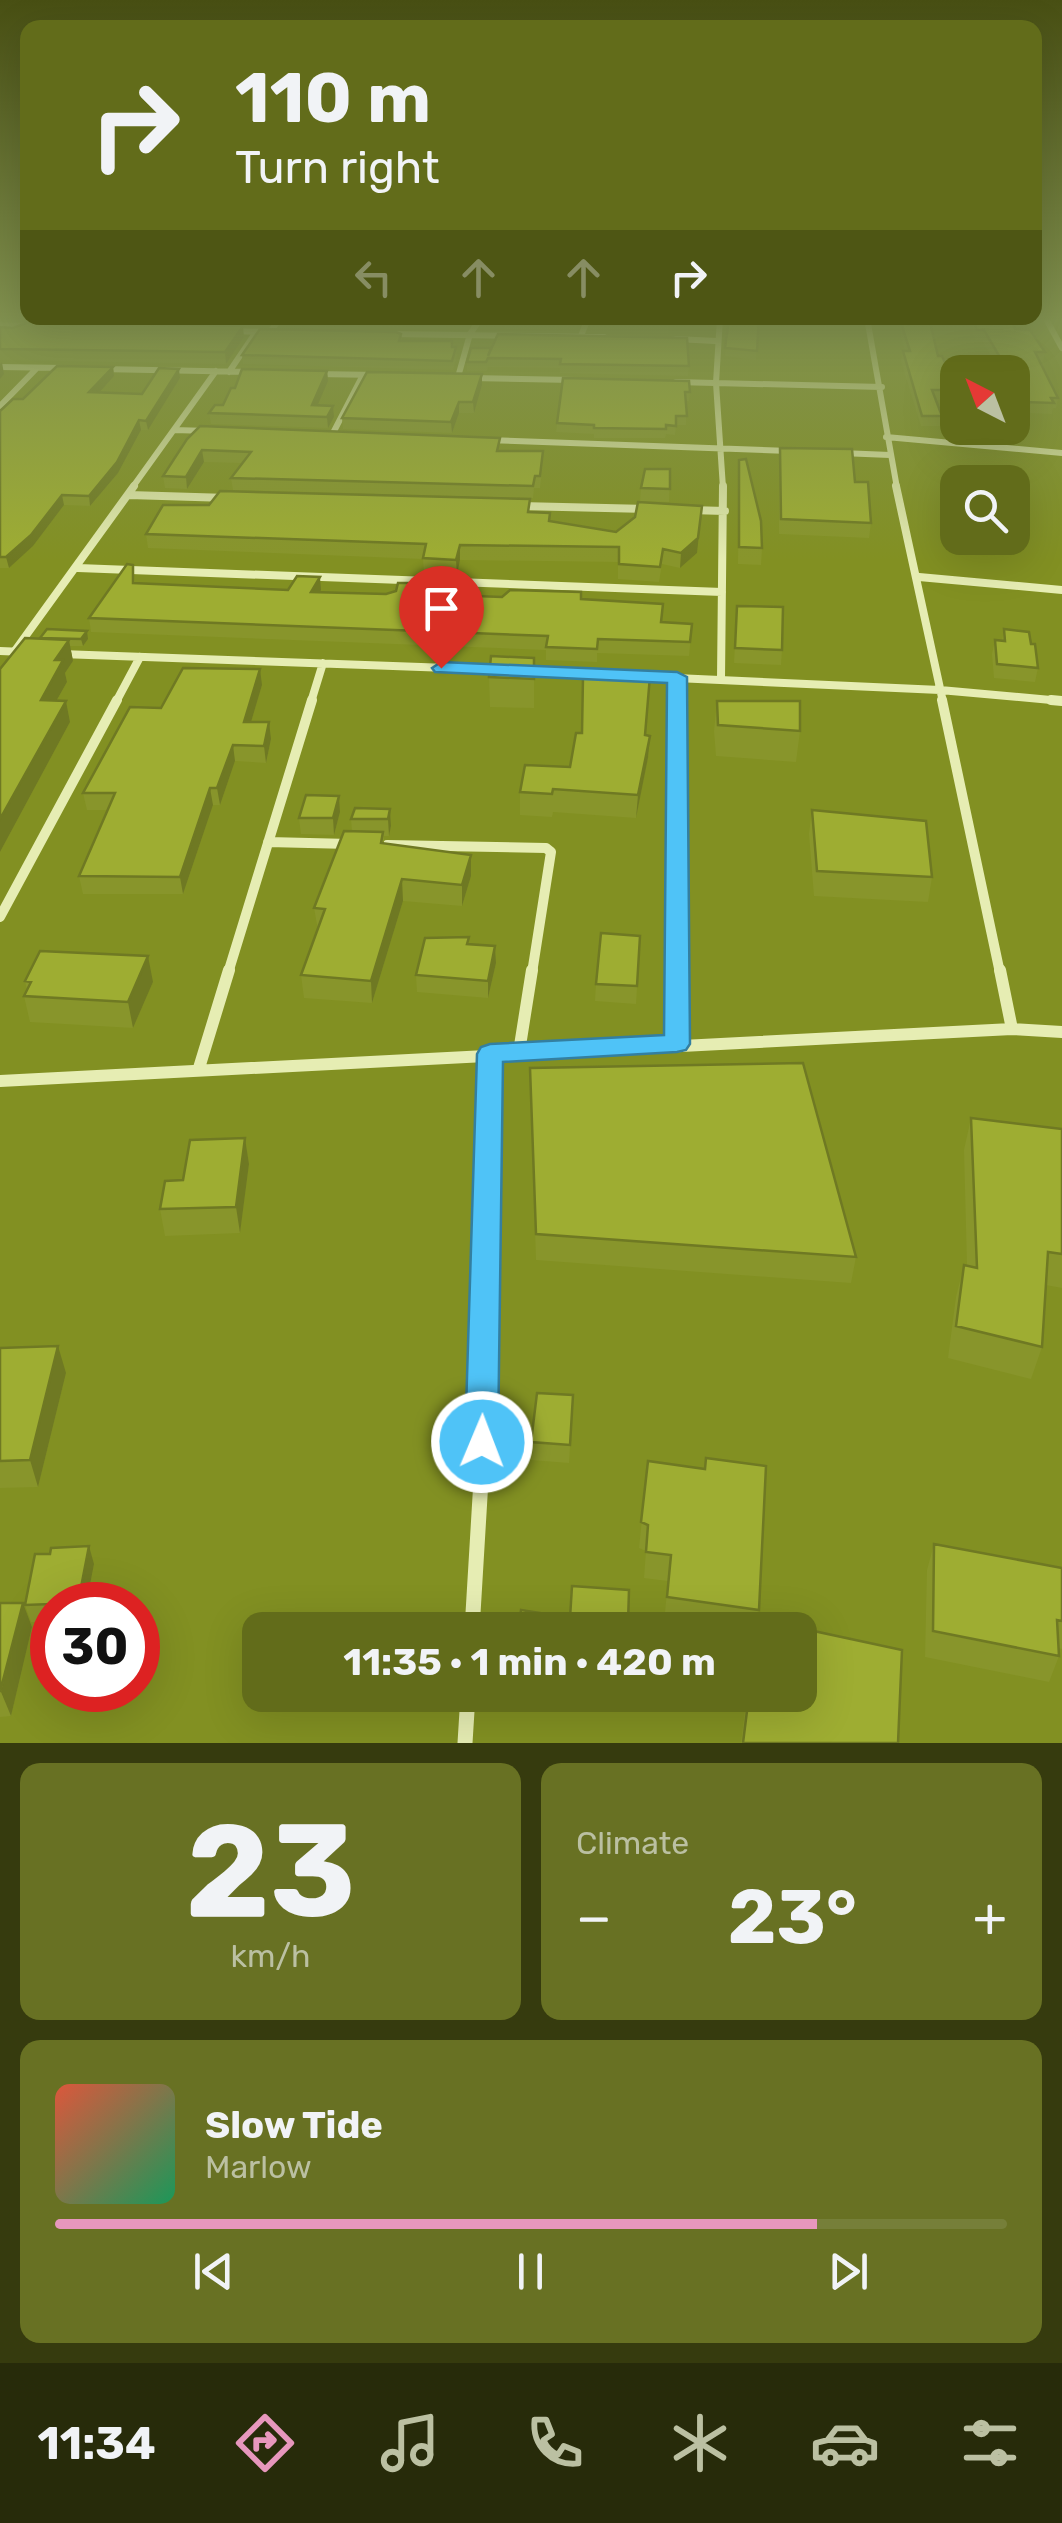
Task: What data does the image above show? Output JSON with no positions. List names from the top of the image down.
{
  "north": "top left",
  "page": {
    "turn": ["110 m", "Turn right"],
    "limit": "30",
    "trip": "11:35 · 1 min · 420 m",
    "tile": [
      ["23", "km/h"],
      "Climate"
    ],
    "heat": ["−", "23°", "+"],
    "song": ["Slow Tide", "Marlow"],
    "tabs": "11:34"
  }
}
